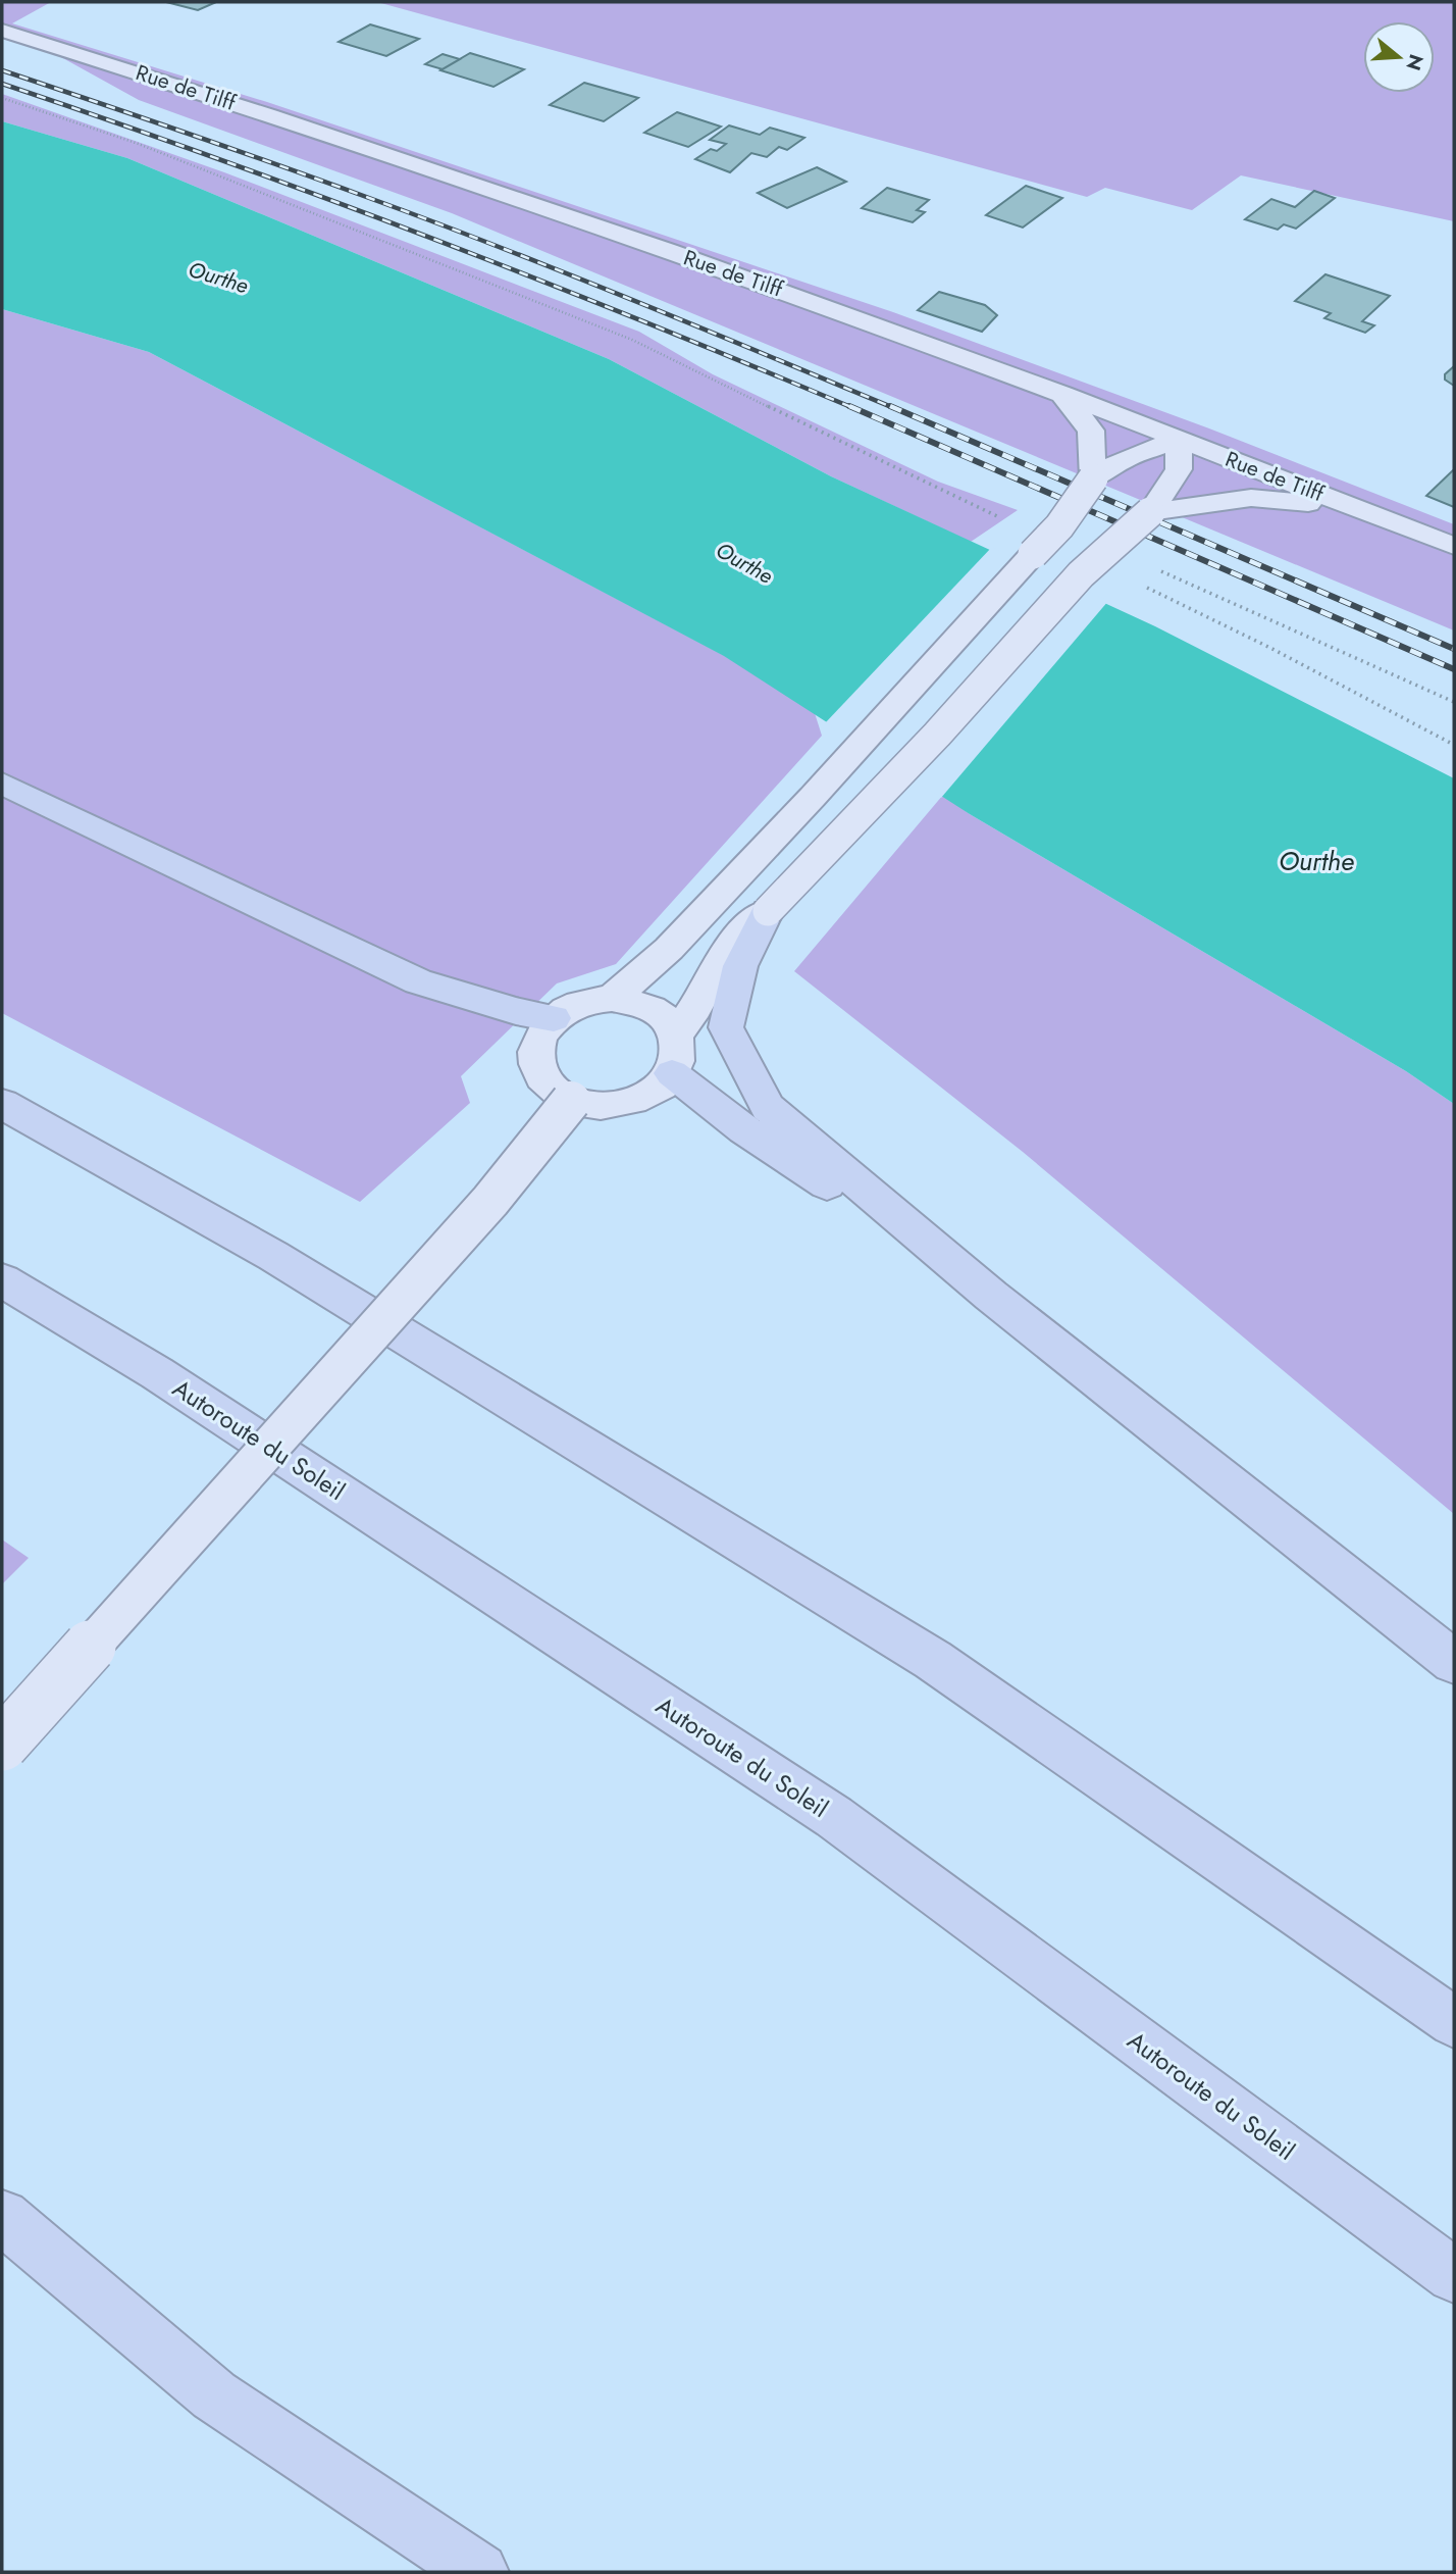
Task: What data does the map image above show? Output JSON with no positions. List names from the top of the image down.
{
  "streets": {
    "highway": ["Autoroute du Soleil"],
    "main road": ["Rue de Tilff"]
  },
  "water": ["Ourthe"],
  "north": "right"
}
